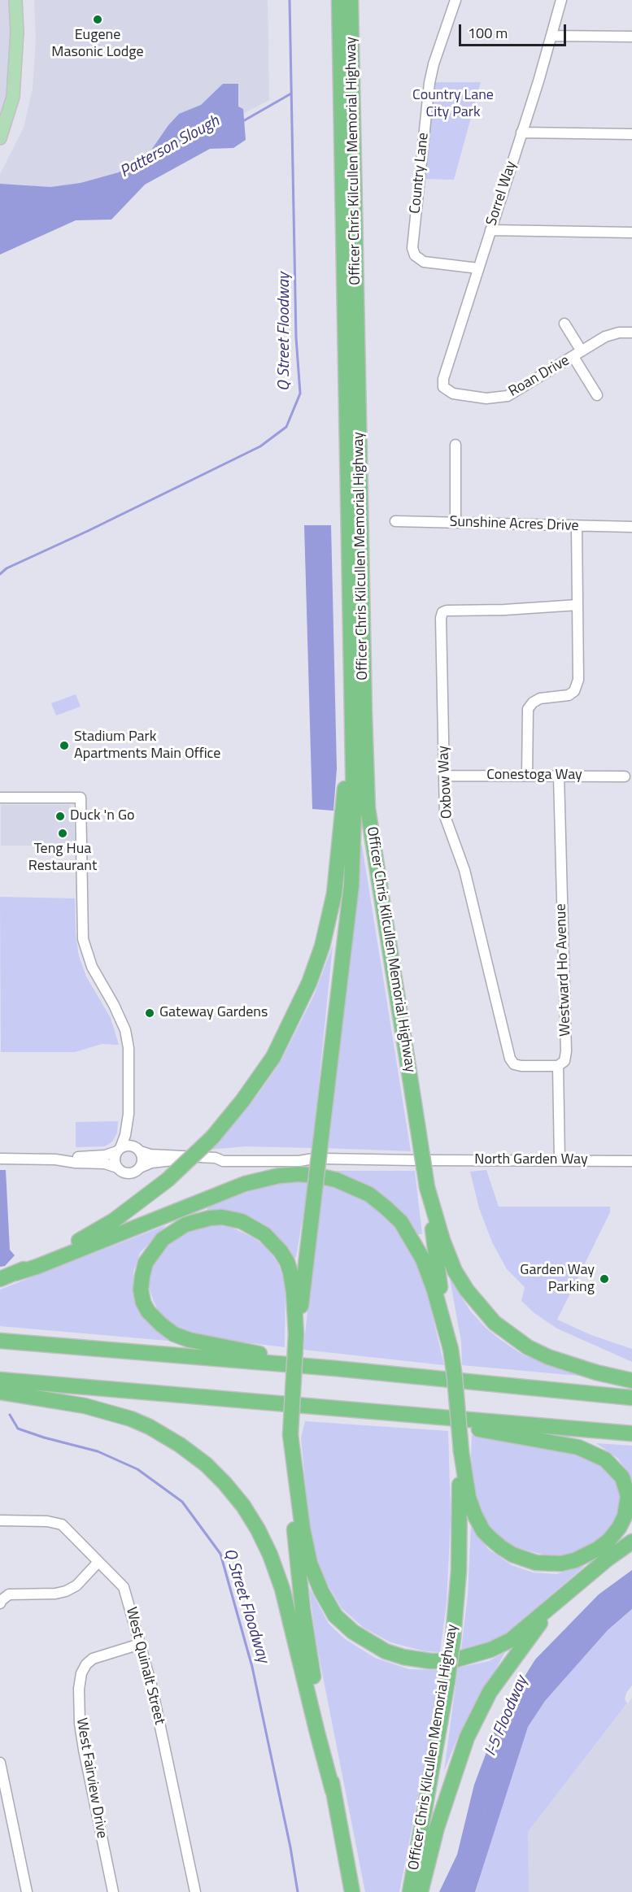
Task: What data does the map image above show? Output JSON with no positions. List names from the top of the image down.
{
  "streets": {
    "highway": ["Officer Chris Kilcullen Memorial Highway"],
    "street": [
      "Country Lane",
      "Sorrel Way",
      "Roan Drive",
      "Sunshine Acres Drive",
      "Conestoga Way",
      "Oxbow Way",
      "Westward Ho Avenue",
      "North Garden Way",
      "West Quinalt Street",
      "West Fairview Drive"
    ]
  },
  "crossings": [
    ["Country Lane", "Sorrel Way"],
    ["Sorrel Way", "Roan Drive"],
    ["Conestoga Way", "Oxbow Way"],
    ["Conestoga Way", "Westward Ho Avenue"],
    ["Oxbow Way", "Westward Ho Avenue"],
    ["Westward Ho Avenue", "North Garden Way"],
    ["West Quinalt Street", "West Fairview Drive"]
  ],
  "water": ["Patterson Slough", "Q Street Floodway", "I-5 Floodway"],
  "parks": ["Country Lane City Park"],
  "places": [
    "Eugene Masonic Lodge",
    "Stadium Park Apartments Main Office",
    "Duck 'n Go",
    "Teng Hua Restaurant",
    "Gateway Gardens",
    "Garden Way Parking"
  ],
  "scale_bar": "100 m"
}
